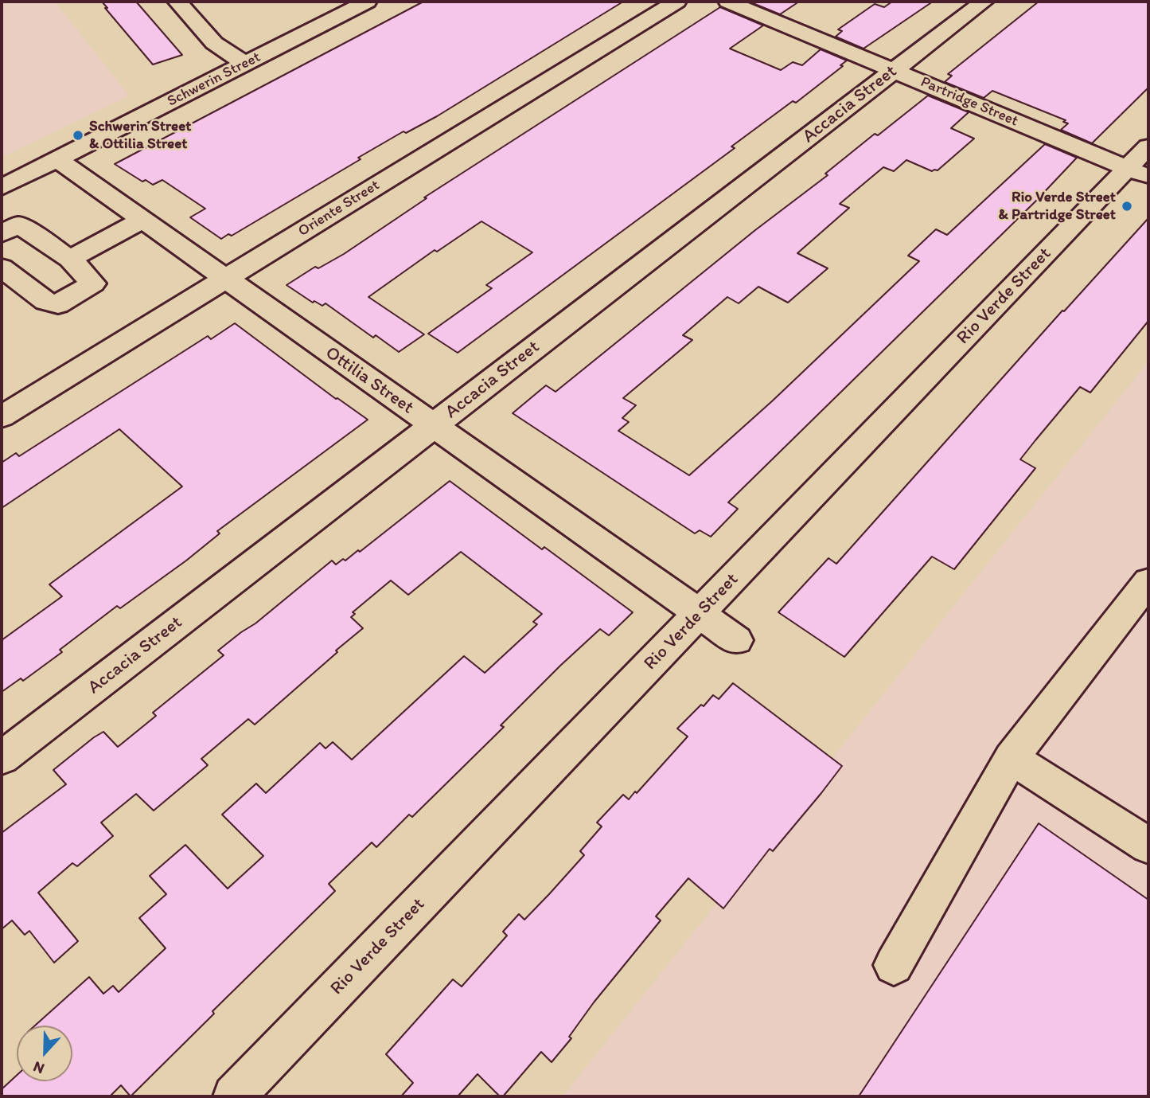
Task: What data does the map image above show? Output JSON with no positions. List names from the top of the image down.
{
  "streets": {
    "street": [
      "Schwerin Street",
      "Partridge Street",
      "Accacia Street",
      "Oriente Street",
      "Rio Verde Street",
      "Ottilia Street"
    ]
  },
  "crossings": [
    ["Schwerin Street", "Ottilia Street"],
    ["Partridge Street", "Accacia Street"],
    ["Partridge Street", "Rio Verde Street"],
    ["Accacia Street", "Ottilia Street"],
    ["Oriente Street", "Ottilia Street"],
    ["Rio Verde Street", "Ottilia Street"]
  ],
  "places": ["Schwerin Street & Ottilia Street", "Rio Verde Street & Partridge Street"],
  "north": "bottom"
}
